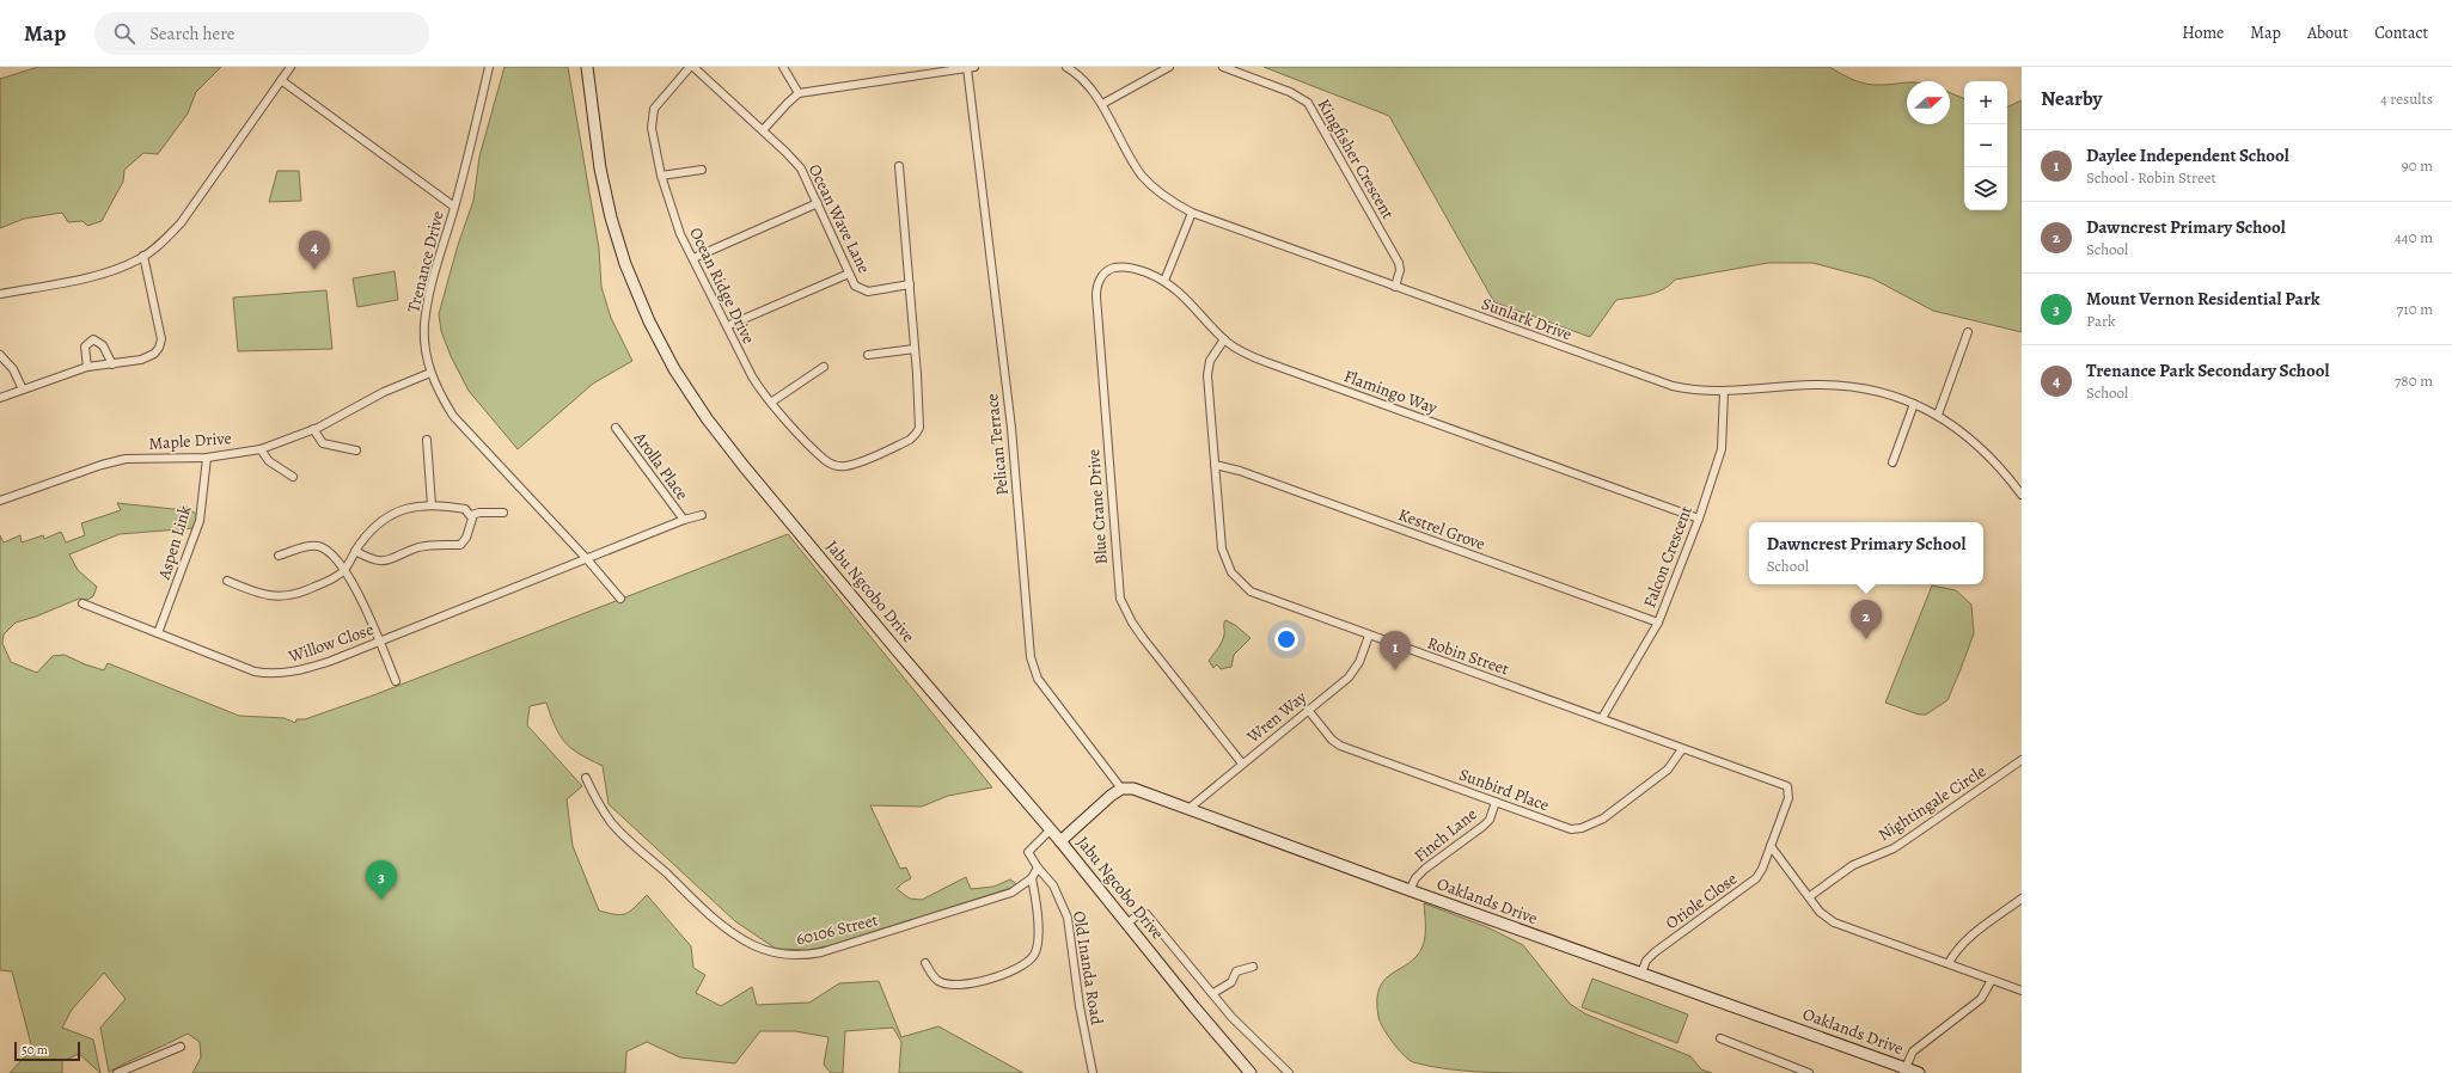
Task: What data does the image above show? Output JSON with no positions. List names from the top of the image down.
{
  "streets": {
    "main road": ["Jabu Ngcobo Drive", "Oaklands Drive"],
    "street": [
      "Kingfisher Crescent",
      "Ocean Wave Lane",
      "Trenance Drive",
      "Ocean Ridge Drive",
      "Sunlark Drive",
      "Flamingo Way",
      "Maple Drive",
      "Pelican Terrace",
      "Arolla Place",
      "Blue Crane Drive",
      "Kestrel Grove",
      "Aspen Link",
      "Falcon Crescent",
      "Willow Close",
      "Robin Street",
      "Wren Way",
      "Sunbird Place",
      "Nightingale Circle",
      "Finch Lane",
      "Oriole Close",
      "60106 Street",
      "Old Inanda Road"
    ]
  },
  "crossings": [
    ["Kingfisher Crescent", "Sunlark Drive"],
    ["Ocean Wave Lane", "Ocean Ridge Drive"],
    ["Trenance Drive", "Maple Drive"],
    ["Trenance Drive", "Arolla Place"],
    ["Trenance Drive", "Willow Close"],
    ["Sunlark Drive", "Falcon Crescent"],
    ["Flamingo Way", "Blue Crane Drive"],
    ["Flamingo Way", "Falcon Crescent"],
    ["Flamingo Way", "Robin Street"],
    ["Maple Drive", "Aspen Link"],
    ["Pelican Terrace", "Oaklands Drive"],
    ["Arolla Place", "Willow Close"],
    ["Blue Crane Drive", "Wren Way"],
    ["Kestrel Grove", "Falcon Crescent"],
    ["Kestrel Grove", "Robin Street"],
    ["Aspen Link", "Willow Close"],
    ["Falcon Crescent", "Robin Street"],
    ["Jabu Ngcobo Drive", "Old Inanda Road"],
    ["Robin Street", "Wren Way"],
    ["Robin Street", "Sunbird Place"],
    ["Robin Street", "Oriole Close"],
    ["Wren Way", "Sunbird Place"],
    ["Wren Way", "Oaklands Drive"],
    ["Sunbird Place", "Finch Lane"],
    ["Finch Lane", "Oaklands Drive"],
    ["Oaklands Drive", "Oriole Close"],
    ["60106 Street", "Old Inanda Road"]
  ],
  "scale_bar": "50 m",
  "north": "right",
  "page": {
    "header": "Map",
    "search": "Search here",
    "nav": [
      "Home",
      "Map",
      "About",
      "Contact"
    ],
    "heading": ["Nearby", "4 results"],
    "map_buttons": ["+", "−"],
    "list": [
      {
        "mark": "1",
        "name": "Daylee Independent School",
        "note": "School · Robin Street",
        "value": "90 m"
      },
      {
        "mark": "2",
        "name": "Dawncrest Primary School",
        "note": "School",
        "value": "440 m"
      },
      {
        "mark": "3",
        "name": "Mount Vernon Residential Park",
        "note": "Park",
        "value": "710 m"
      },
      {
        "mark": "4",
        "name": "Trenance Park Secondary School",
        "note": "School",
        "value": "780 m"
      }
    ],
    "pins": [
      "4",
      "2",
      "1",
      "3"
    ],
    "popup": ["Dawncrest Primary School", "School"],
    "scale": "50 m"
  }
}
